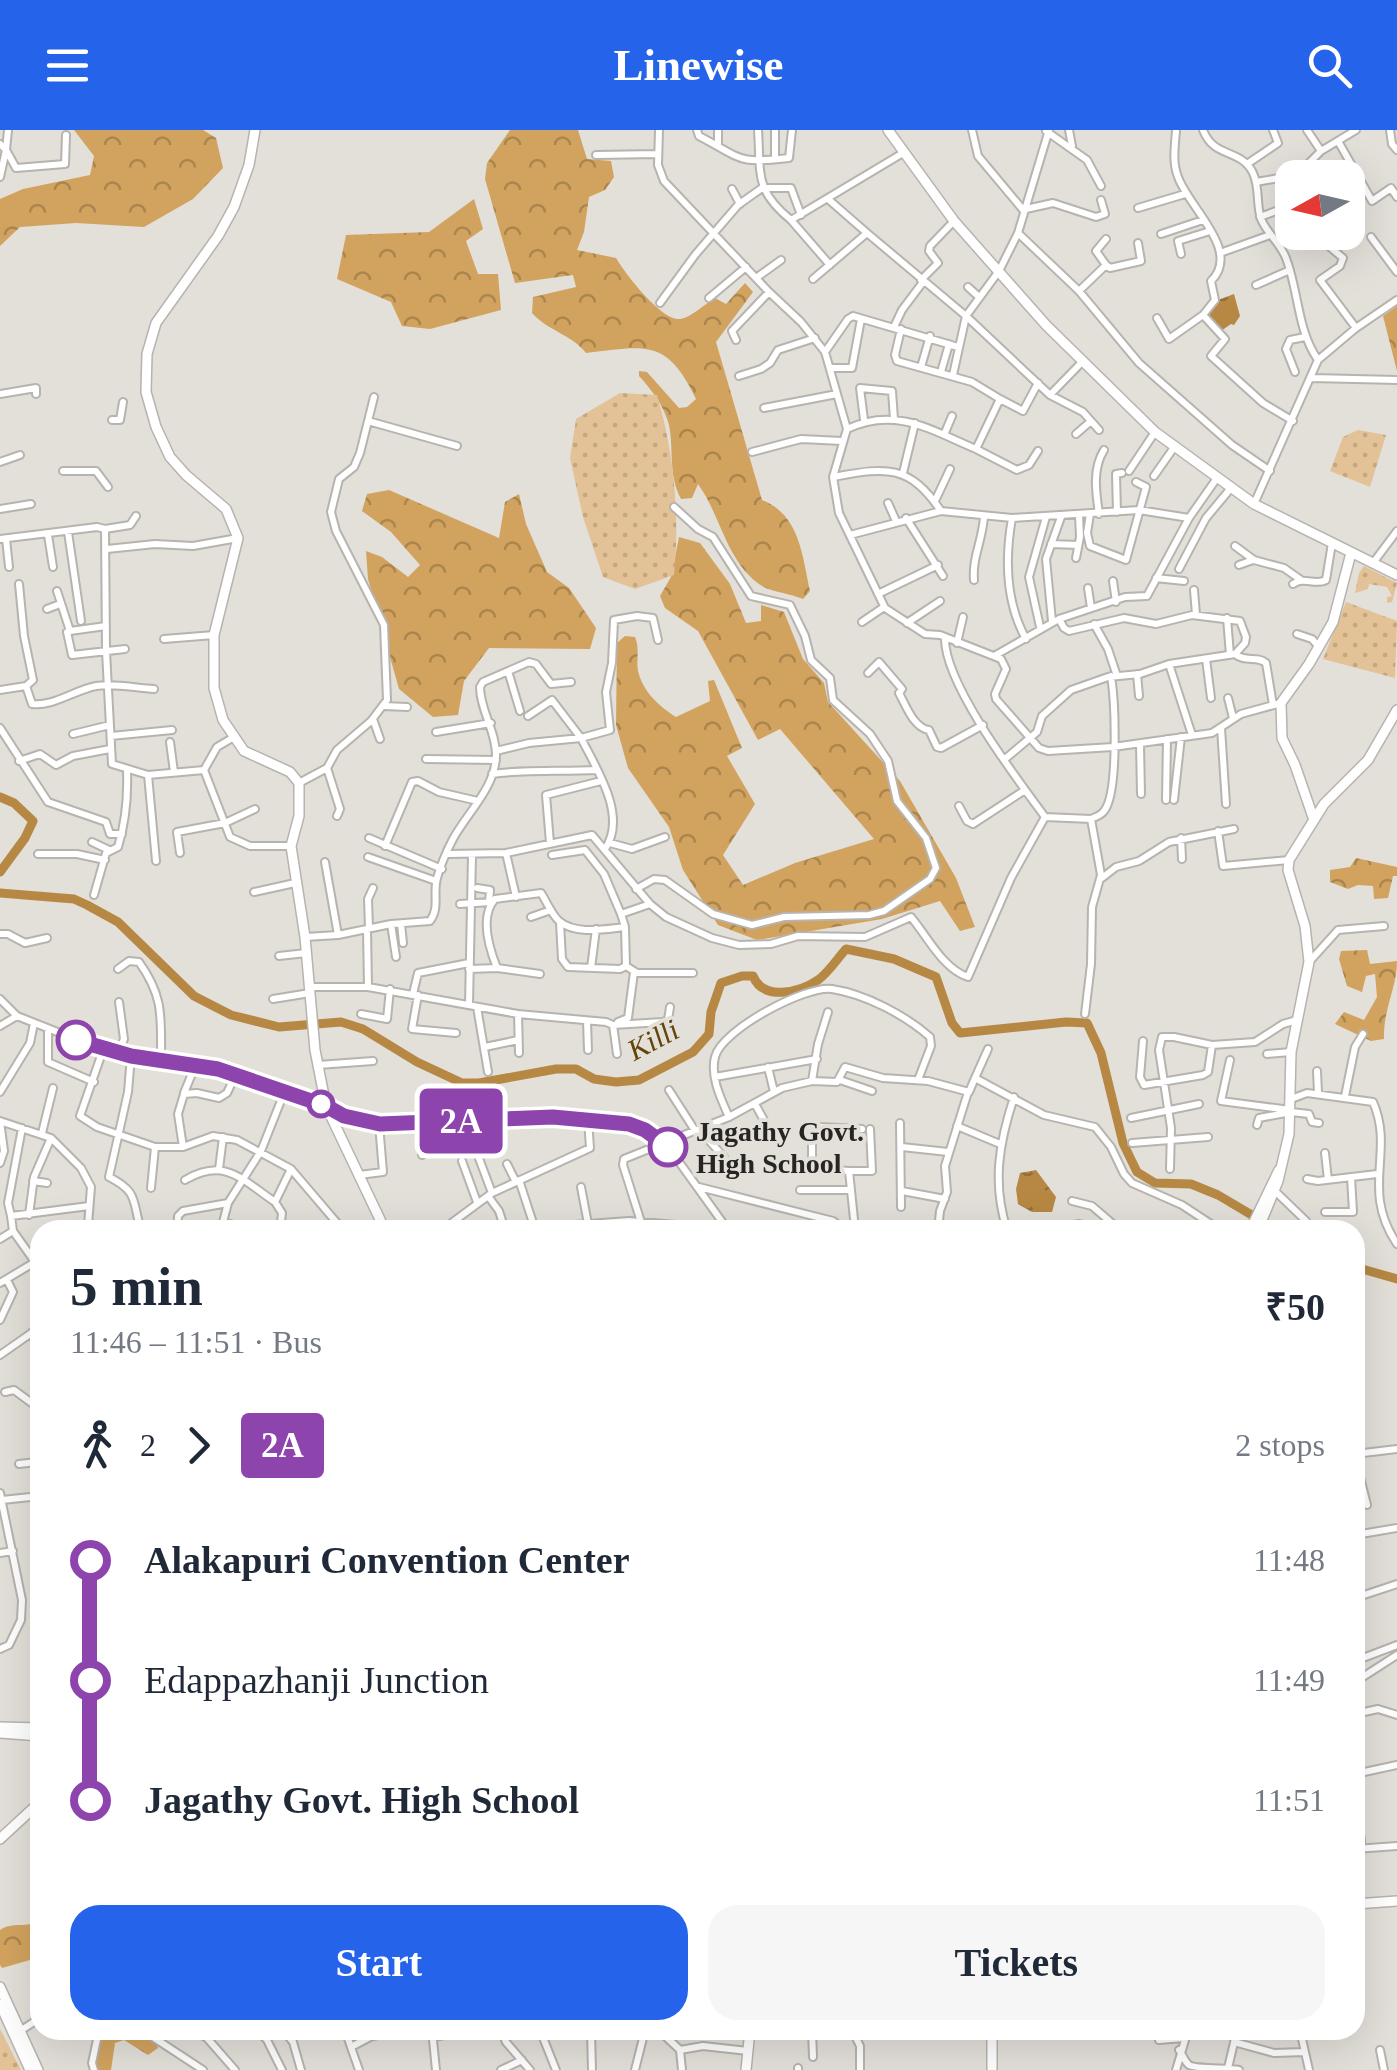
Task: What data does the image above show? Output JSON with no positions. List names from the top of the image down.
{
  "water": ["Killi"],
  "places": ["Jagathy Govt. High School"],
  "lines": ["bus line 2A"],
  "north": "left",
  "page": {
    "header": "Linewise",
    "on_map": "2A",
    "heading": ["5 min", "11:46 – 11:51 · Bus", "₹50"],
    "legs": ["2", "2A", "2 stops"],
    "list": [
      {
        "name": "Alakapuri Convention Center",
        "value": "11:48"
      },
      {
        "name": "Edappazhanji Junction",
        "value": "11:49"
      },
      {
        "name": "Jagathy Govt. High School",
        "value": "11:51"
      }
    ],
    "buttons": ["Start", "Tickets"]
  }
}
